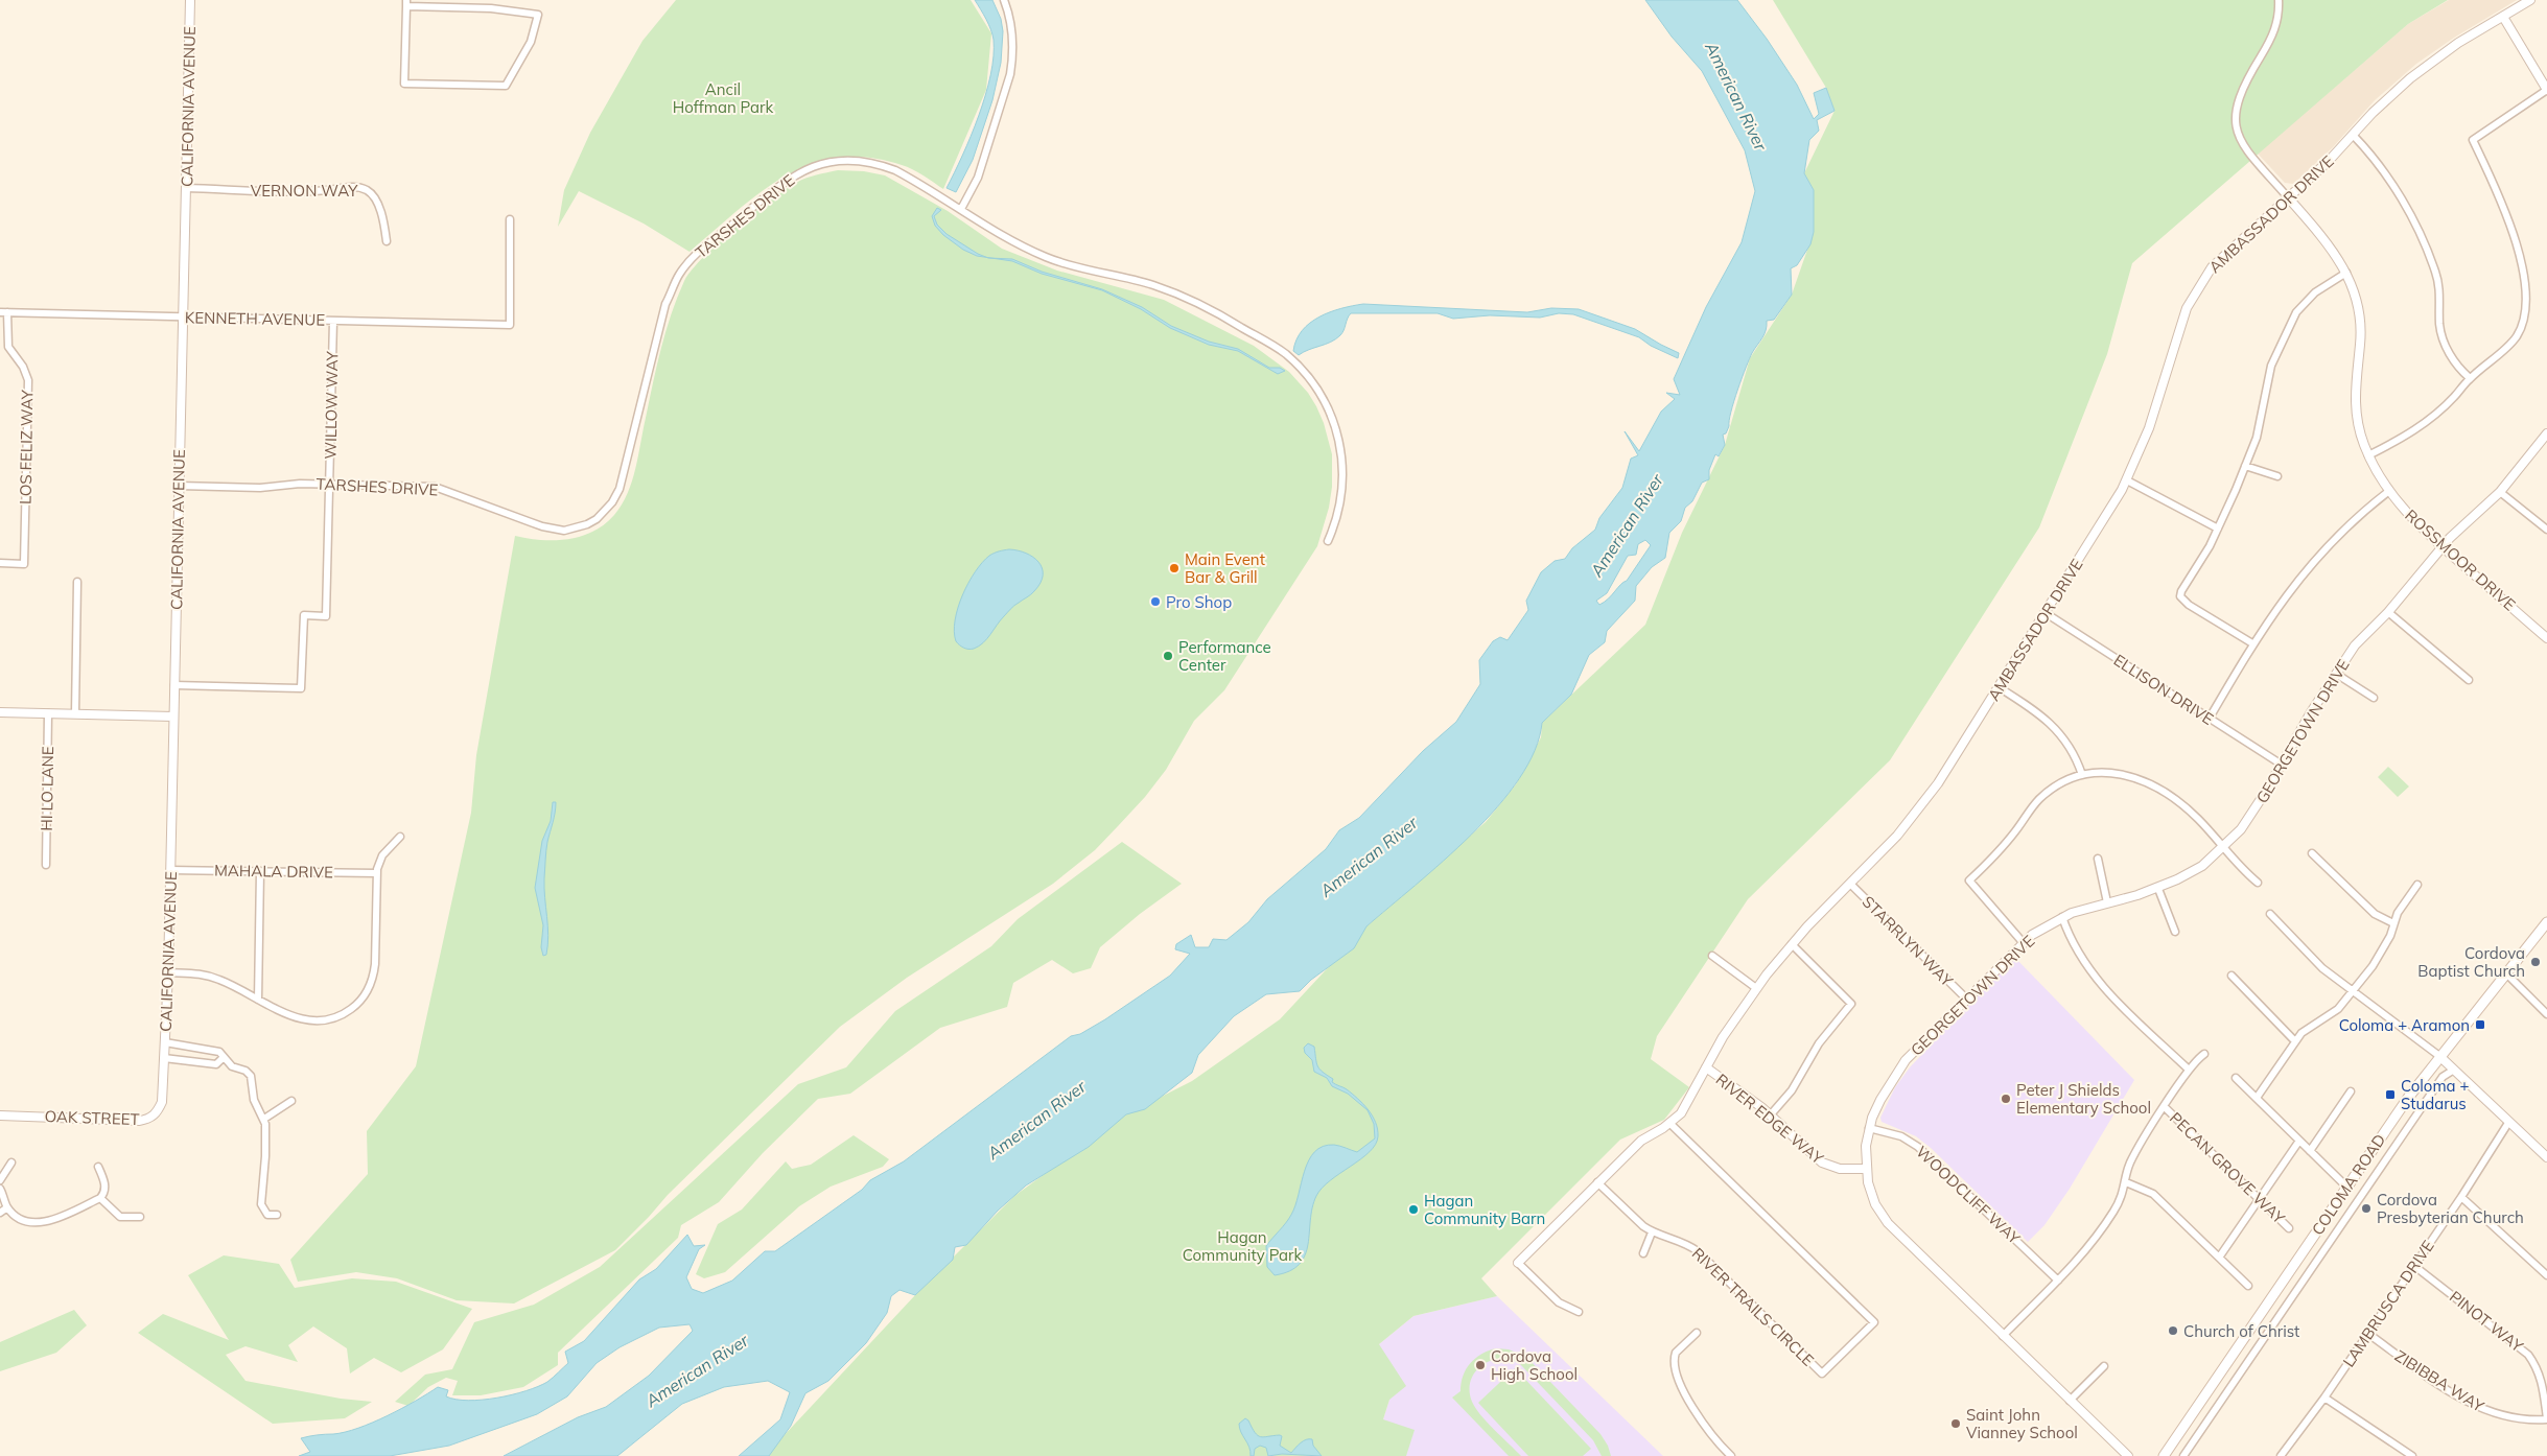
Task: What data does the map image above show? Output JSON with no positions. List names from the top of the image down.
{
  "streets": {
    "main road": ["COLOMA ROAD"],
    "street": [
      "CALIFORNIA AVENUE",
      "VERNON WAY",
      "AMBASSADOR DRIVE",
      "TARSHES DRIVE",
      "KENNETH AVENUE",
      "WILLOW WAY",
      "LOS FELIZ WAY",
      "ROSSMOOR DRIVE",
      "ELLISON DRIVE",
      "GEORGETOWN DRIVE",
      "HI LO LANE",
      "MAHALA DRIVE",
      "STARRLYN WAY",
      "OAK STREET",
      "RIVER EDGE WAY",
      "PECAN GROVE WAY",
      "WOODCLIFF WAY",
      "LAMBRUSCA DRIVE",
      "RIVER TRAILS CIRCLE",
      "PINOT WAY",
      "ZIBIBBA WAY"
    ]
  },
  "crossings": [
    ["CALIFORNIA AVENUE", "VERNON WAY"],
    ["CALIFORNIA AVENUE", "TARSHES DRIVE"],
    ["CALIFORNIA AVENUE", "KENNETH AVENUE"],
    ["CALIFORNIA AVENUE", "WILLOW WAY"],
    ["CALIFORNIA AVENUE", "MAHALA DRIVE"],
    ["CALIFORNIA AVENUE", "OAK STREET"],
    ["AMBASSADOR DRIVE", "ROSSMOOR DRIVE"],
    ["AMBASSADOR DRIVE", "ELLISON DRIVE"],
    ["AMBASSADOR DRIVE", "STARRLYN WAY"],
    ["AMBASSADOR DRIVE", "RIVER EDGE WAY"],
    ["AMBASSADOR DRIVE", "RIVER TRAILS CIRCLE"],
    ["TARSHES DRIVE", "WILLOW WAY"],
    ["KENNETH AVENUE", "WILLOW WAY"],
    ["KENNETH AVENUE", "LOS FELIZ WAY"],
    ["ROSSMOOR DRIVE", "GEORGETOWN DRIVE"],
    ["ELLISON DRIVE", "GEORGETOWN DRIVE"],
    ["GEORGETOWN DRIVE", "STARRLYN WAY"],
    ["GEORGETOWN DRIVE", "RIVER EDGE WAY"],
    ["GEORGETOWN DRIVE", "WOODCLIFF WAY"],
    ["LAMBRUSCA DRIVE", "PINOT WAY"],
    ["LAMBRUSCA DRIVE", "ZIBIBBA WAY"],
    ["PINOT WAY", "ZIBIBBA WAY"]
  ],
  "water": ["American River"],
  "parks": ["Ancil Hoffman Park", "Hagan Community Park"],
  "places": {
    "other": [
      "Main Event Bar & Grill",
      "Pro Shop",
      "Performance Center",
      "Cordova Baptist Church",
      "Peter J Shields Elementary School",
      "Cordova Presbyterian Church",
      "Hagan Community Barn",
      "Church of Christ",
      "Cordova High School",
      "Saint John Vianney School"
    ],
    "transit": ["Coloma + Aramon", "Coloma + Studarus"]
  }
}
